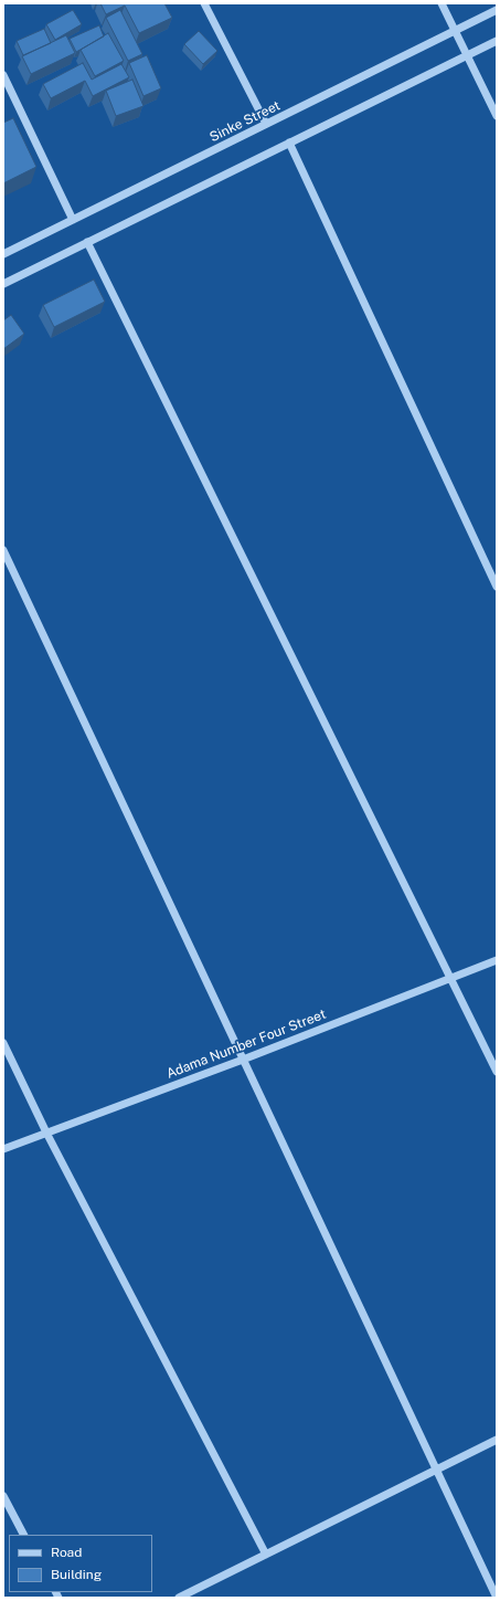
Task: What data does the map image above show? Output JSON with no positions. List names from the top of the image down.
{
  "streets": {
    "street": ["Sinke Street", "Adama Number Four Street"]
  },
  "legend": ["Road", "Building"]
}
